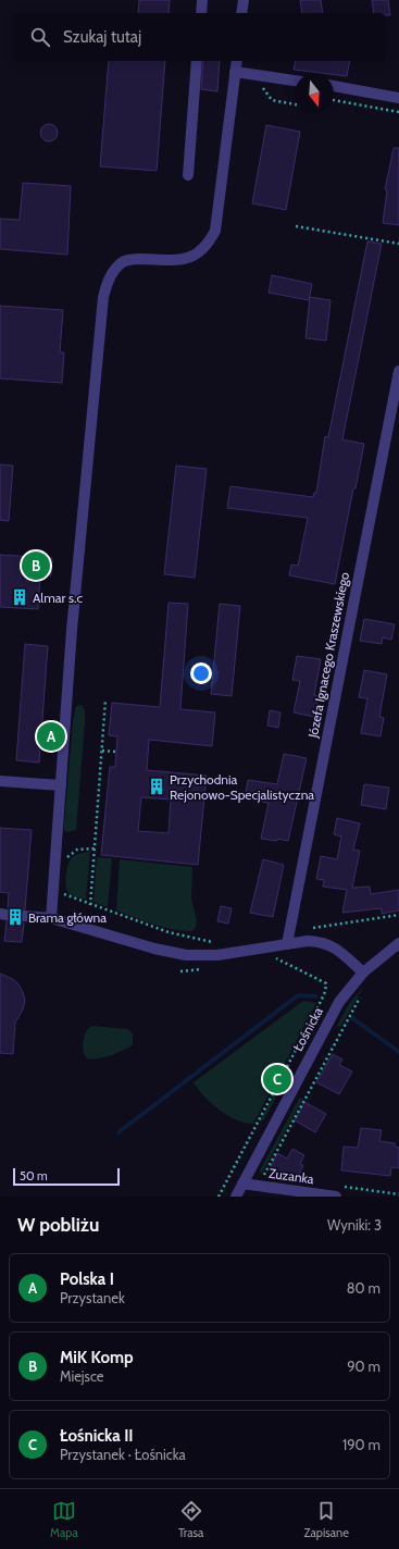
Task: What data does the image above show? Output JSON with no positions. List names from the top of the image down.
{
  "streets": {
    "street": ["Józefa Ignacego Kraszewskiego", "Łośnicka", "Zuzanka"]
  },
  "crossings": [
    ["Łośnicka", "Zuzanka"]
  ],
  "places": {
    "building": ["Almar s.c", "Przychodnia Rejonowo-Specjalistyczna", "Brama główna"]
  },
  "scale_bar": "50 m",
  "north": "bottom",
  "page": {
    "search": "Szukaj tutaj",
    "pins": ["B", "A", "C"],
    "scale": "50 m",
    "heading": ["W pobliżu", "Wyniki: 3"],
    "list": [
      {
        "mark": "A",
        "name": "Polska I",
        "note": "Przystanek",
        "value": "80 m"
      },
      {
        "mark": "B",
        "name": "MiK Komp",
        "note": "Miejsce",
        "value": "90 m"
      },
      {
        "mark": "C",
        "name": "Łośnicka II",
        "note": "Przystanek · Łośnicka",
        "value": "190 m"
      }
    ],
    "nav": ["Mapa", "Trasa", "Zapisane"]
  }
}
